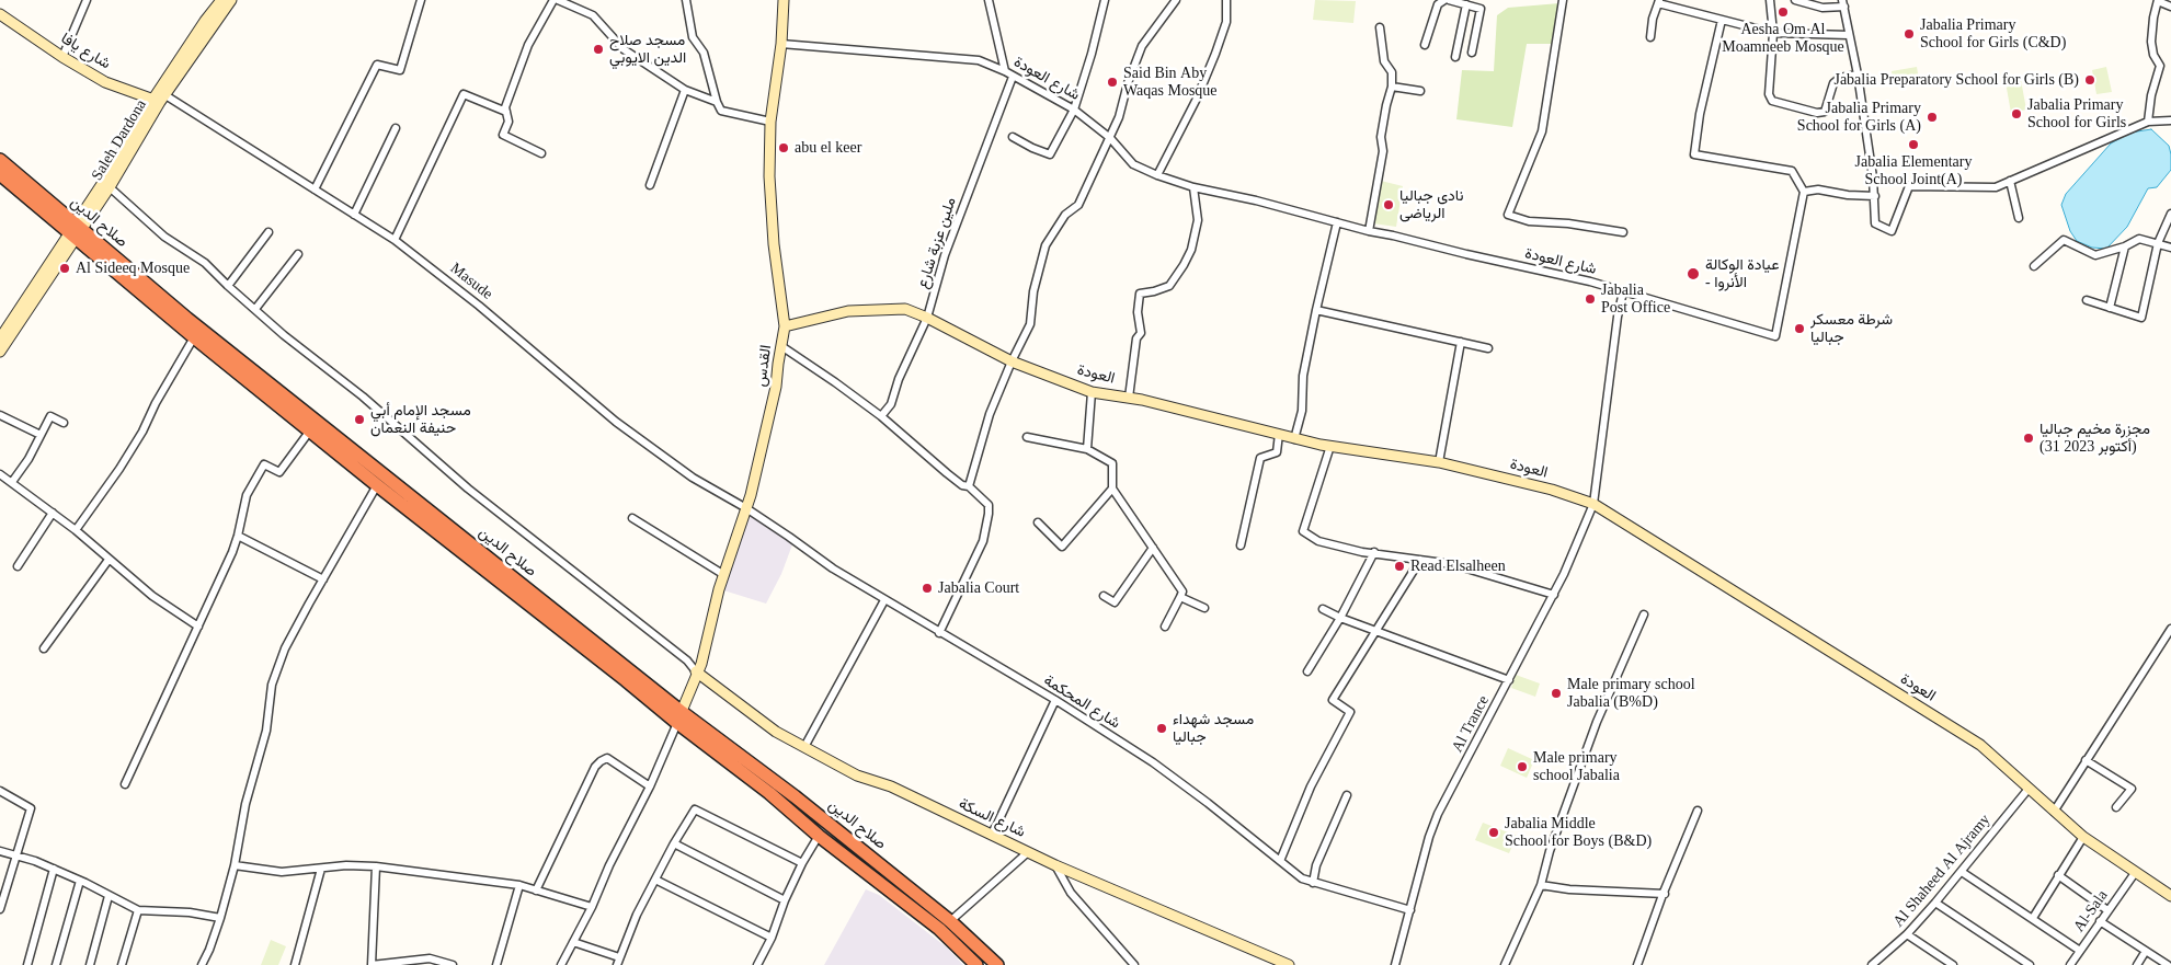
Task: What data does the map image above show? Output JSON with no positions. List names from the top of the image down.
{
  "streets": {
    "highway": ["صلاح الدين"],
    "main road": [
      "شارع يافا",
      "Saleh Dardona",
      "القدس",
      "العودة",
      "شارع السكة"
    ],
    "street": [
      "شارع العودة",
      "ملين عزبة شارع",
      "Masude",
      "شارع المحكمة",
      "Al Trance",
      "Al Shaheed Al Ajramy",
      "Al-Sala"
    ]
  },
  "crossings": [
    ["شارع يافا", "Saleh Dardona"],
    ["شارع يافا", "Masude"],
    ["شارع العودة", "ملين عزبة شارع"],
    ["شارع العودة", "القدس"],
    ["شارع العودة", "Al Trance"],
    ["Saleh Dardona", "صلاح الدين"],
    ["Saleh Dardona", "Masude"],
    ["صلاح الدين", "القدس"],
    ["ملين عزبة شارع", "العودة"],
    ["Masude", "القدس"],
    ["Masude", "شارع المحكمة"],
    ["القدس", "العودة"],
    ["القدس", "شارع المحكمة"],
    ["القدس", "شارع السكة"],
    ["العودة", "Al Trance"],
    ["العودة", "Al Shaheed Al Ajramy"],
    ["العودة", "Al-Sala"],
    ["شارع المحكمة", "Al Trance"]
  ],
  "places": [
    "Aesha Om Al Moamneeb Mosque",
    "Jabalia Primary School for Girls (C&D)",
    "مسجد صلاح الدين الايوبي",
    "Jabalia Preparatory School for Girls (B)",
    "Said Bin Aby Waqas Mosque",
    "Jabalia Primary School for Girls",
    "Jabalia Primary School for Girls (A)",
    "Jabalia Elementary School Joint(A)",
    "abu el keer",
    "نادى جباليا الرياضى",
    "Al Sideeq Mosque",
    "عيادة الوكالة - الأنروا",
    "Jabalia Post Office",
    "شرطة معسكر جباليا",
    "مسجد الإمام أبي حنيفة النعمان",
    "مجزرة مخيم جباليا (31 أكتوبر 2023)",
    "Read Elsalheen",
    "Jabalia Court",
    "Male primary school Jabalia (B%D)",
    "مسجد شهداء جباليا",
    "Male primary school Jabalia",
    "Jabalia Middle School for Boys (B&D)"
  ]
}
